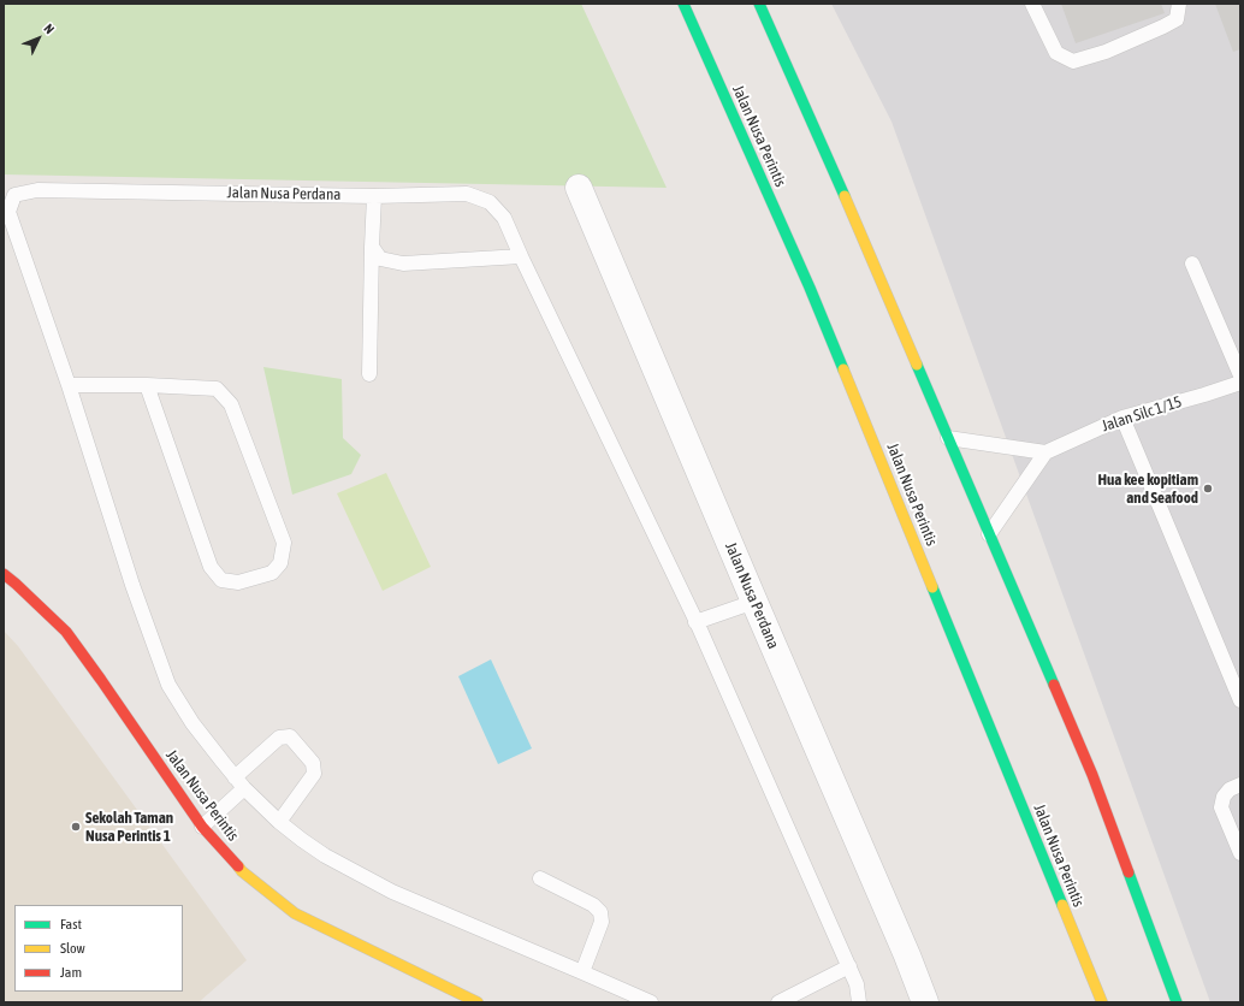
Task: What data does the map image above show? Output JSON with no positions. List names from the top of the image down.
{
  "streets": {
    "main road": ["Jalan Nusa Perintis"],
    "street": ["Jalan Nusa Perdana"],
    "lane": ["Jalan Silc 1/15"]
  },
  "places": ["Hua kee kopitiam and Seafood", "Sekolah Taman Nusa Perintis 1"],
  "legend": ["Fast", "Slow", "Jam"],
  "north": "top right"
}
